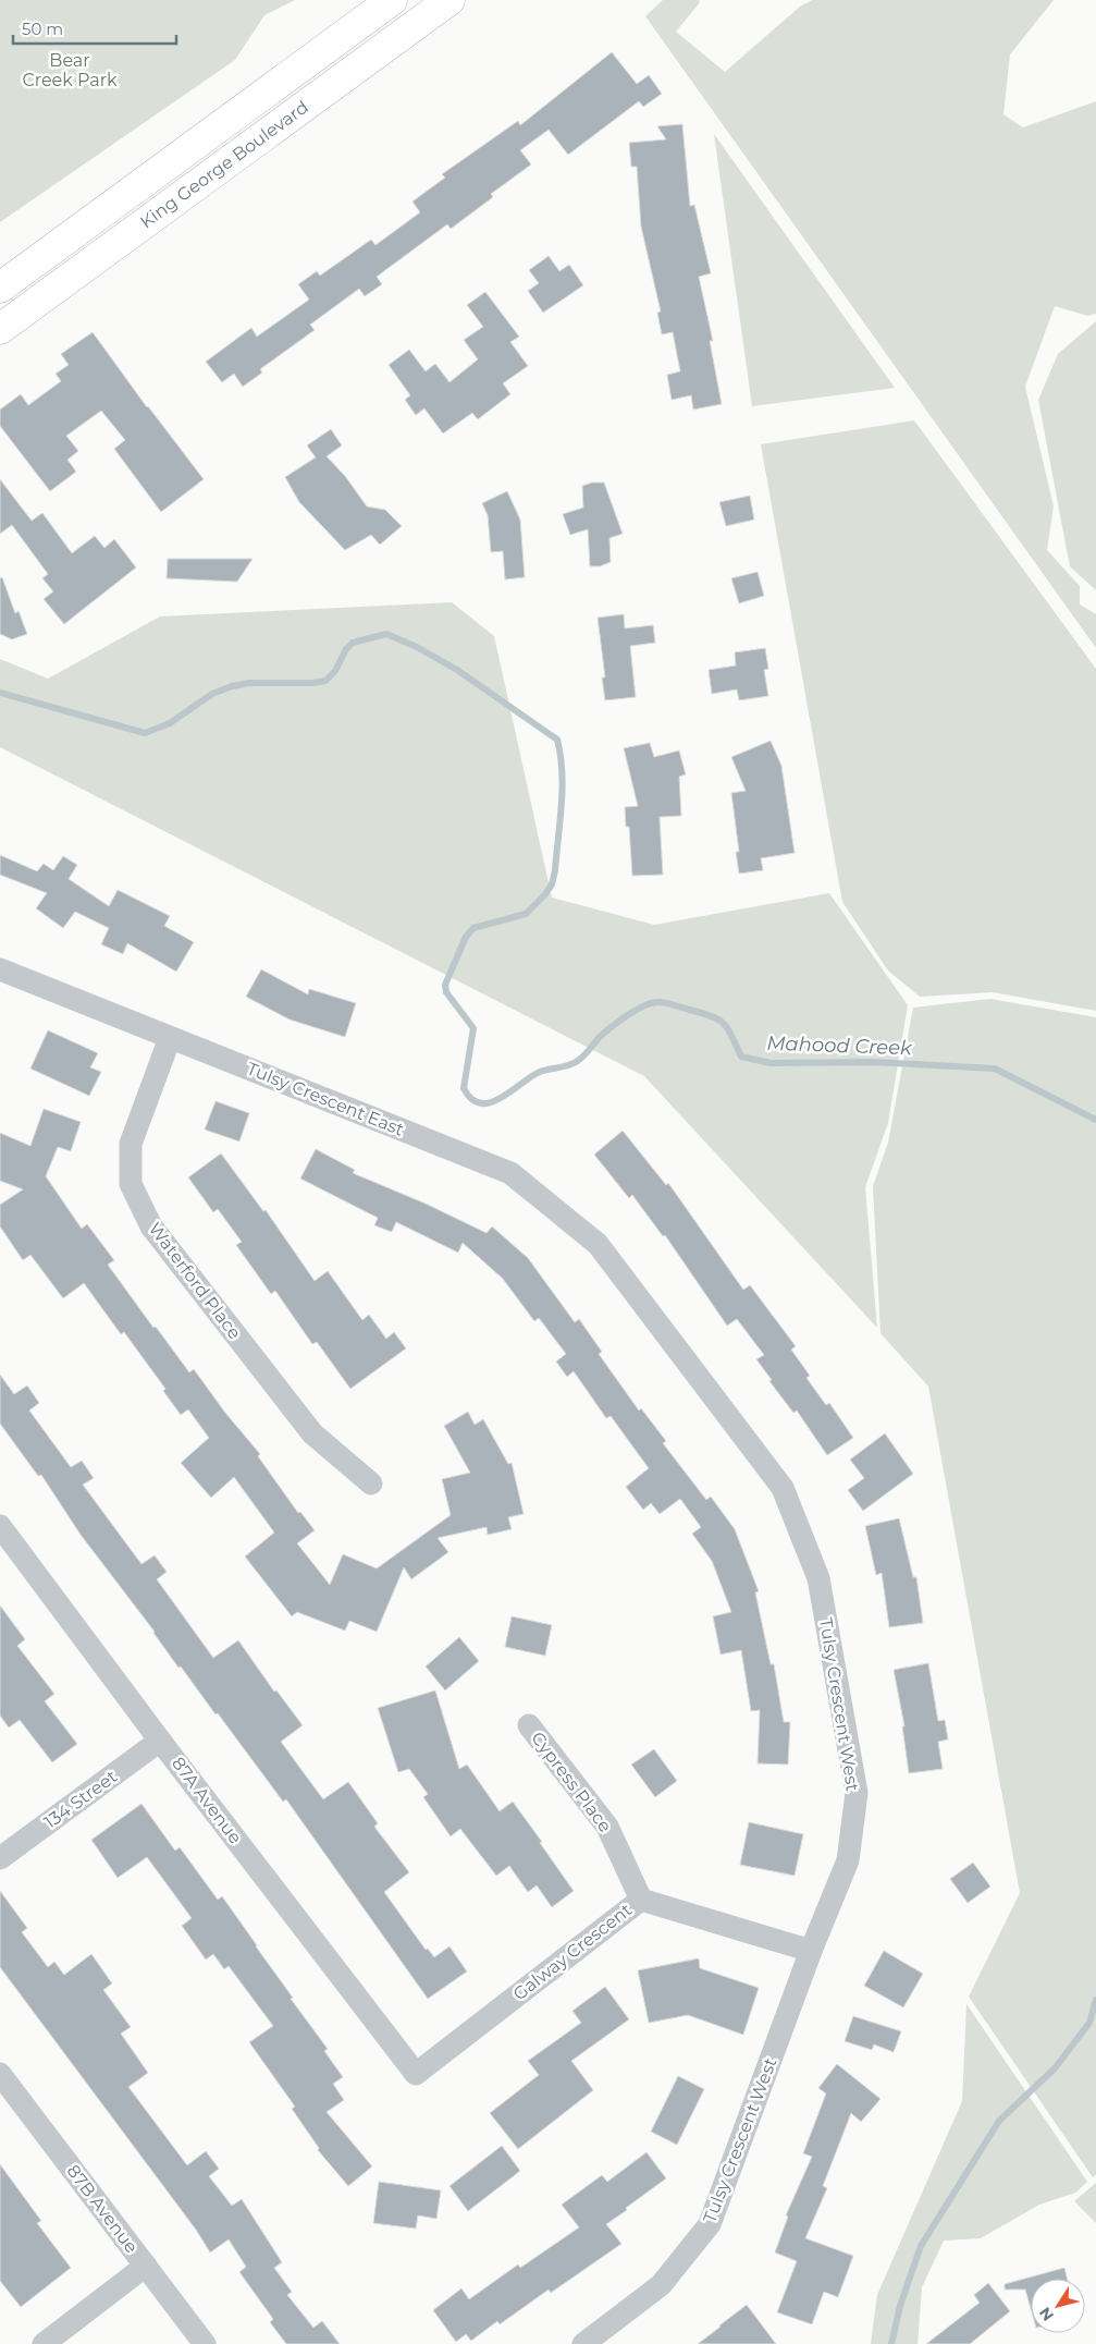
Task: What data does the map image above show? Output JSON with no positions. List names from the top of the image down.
{
  "streets": {
    "main road": ["King George Boulevard"],
    "street": [
      "Tulsy Crescent East",
      "Waterford Place",
      "Tulsy Crescent West",
      "Cypress Place",
      "134 Street",
      "87A Avenue",
      "Galway Crescent",
      "87B Avenue"
    ]
  },
  "crossings": [
    ["Tulsy Crescent East", "Waterford Place"],
    ["Tulsy Crescent East", "Tulsy Crescent West"],
    ["Tulsy Crescent West", "Galway Crescent"],
    ["Cypress Place", "Galway Crescent"],
    ["134 Street", "87A Avenue"],
    ["87A Avenue", "Galway Crescent"]
  ],
  "water": ["Mahood Creek"],
  "parks": ["Bear Creek Park"],
  "scale_bar": "50 m",
  "north": "bottom left"
}
